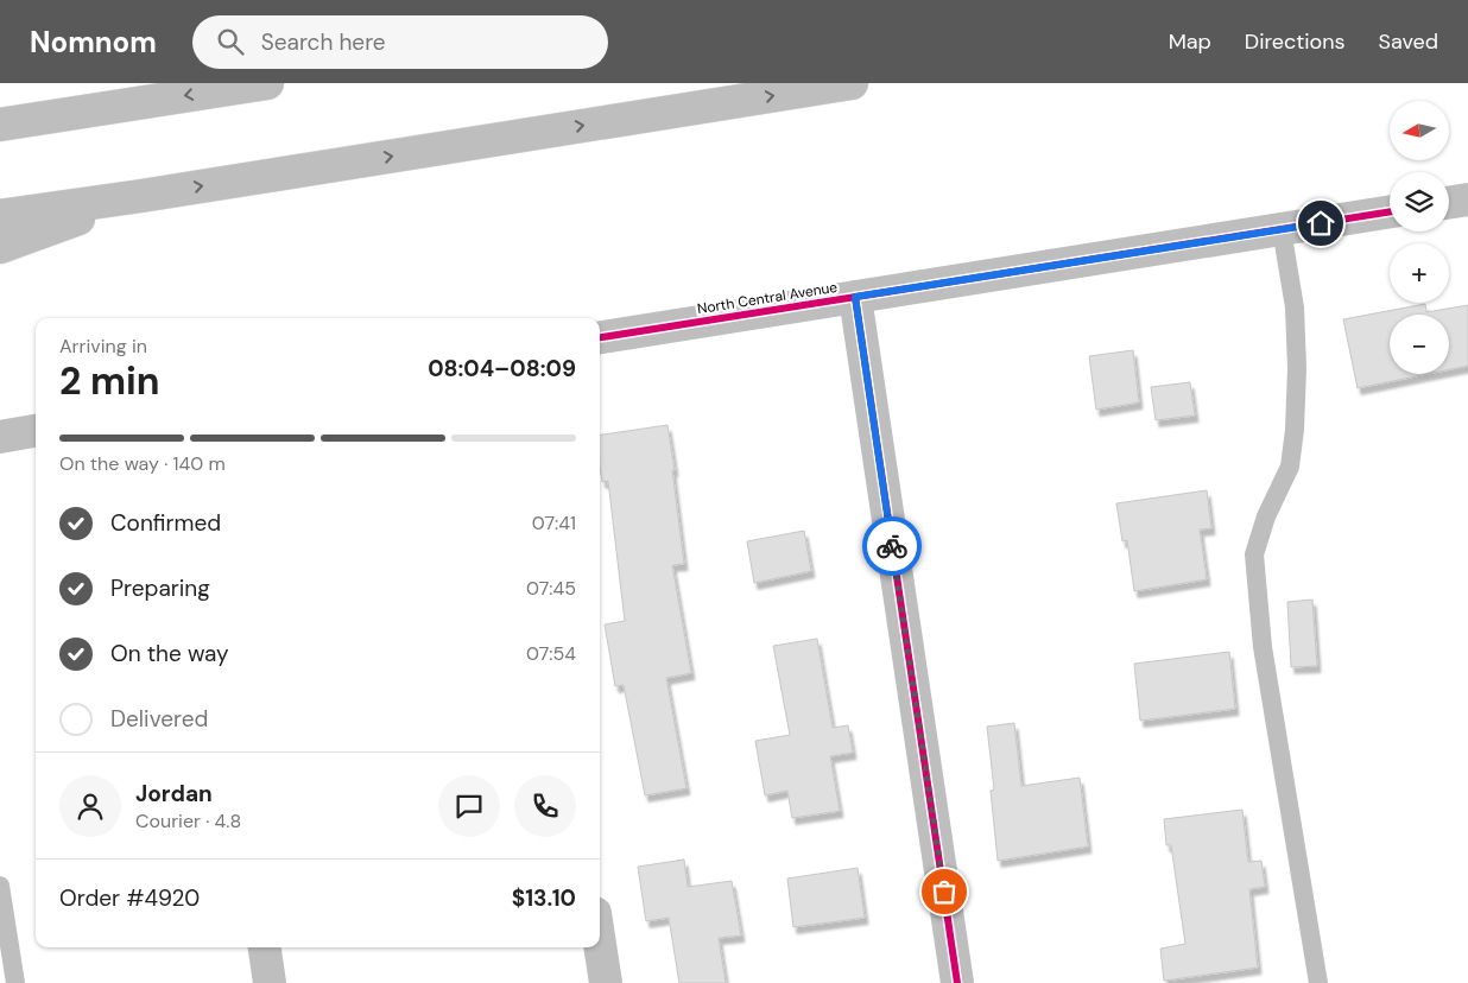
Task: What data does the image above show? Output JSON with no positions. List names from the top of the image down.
{
  "streets": {
    "main road": ["North Central Avenue"]
  },
  "north": "left",
  "page": {
    "header": "Nomnom",
    "search": "Search here",
    "nav": ["Map", "Directions", "Saved"],
    "map_buttons": ["+", "−"],
    "heading": ["2 min", "Arriving in", "08:04–08:09"],
    "panel": [
      "Jordan",
      "Courier · 4.8",
      "Order #4920",
      "$13.10"
    ],
    "bar": "On the way · 140 m",
    "list": [
      ["Confirmed", "07:41"],
      ["Preparing", "07:45"],
      ["On the way", "07:54"],
      "Delivered"
    ]
  }
}
